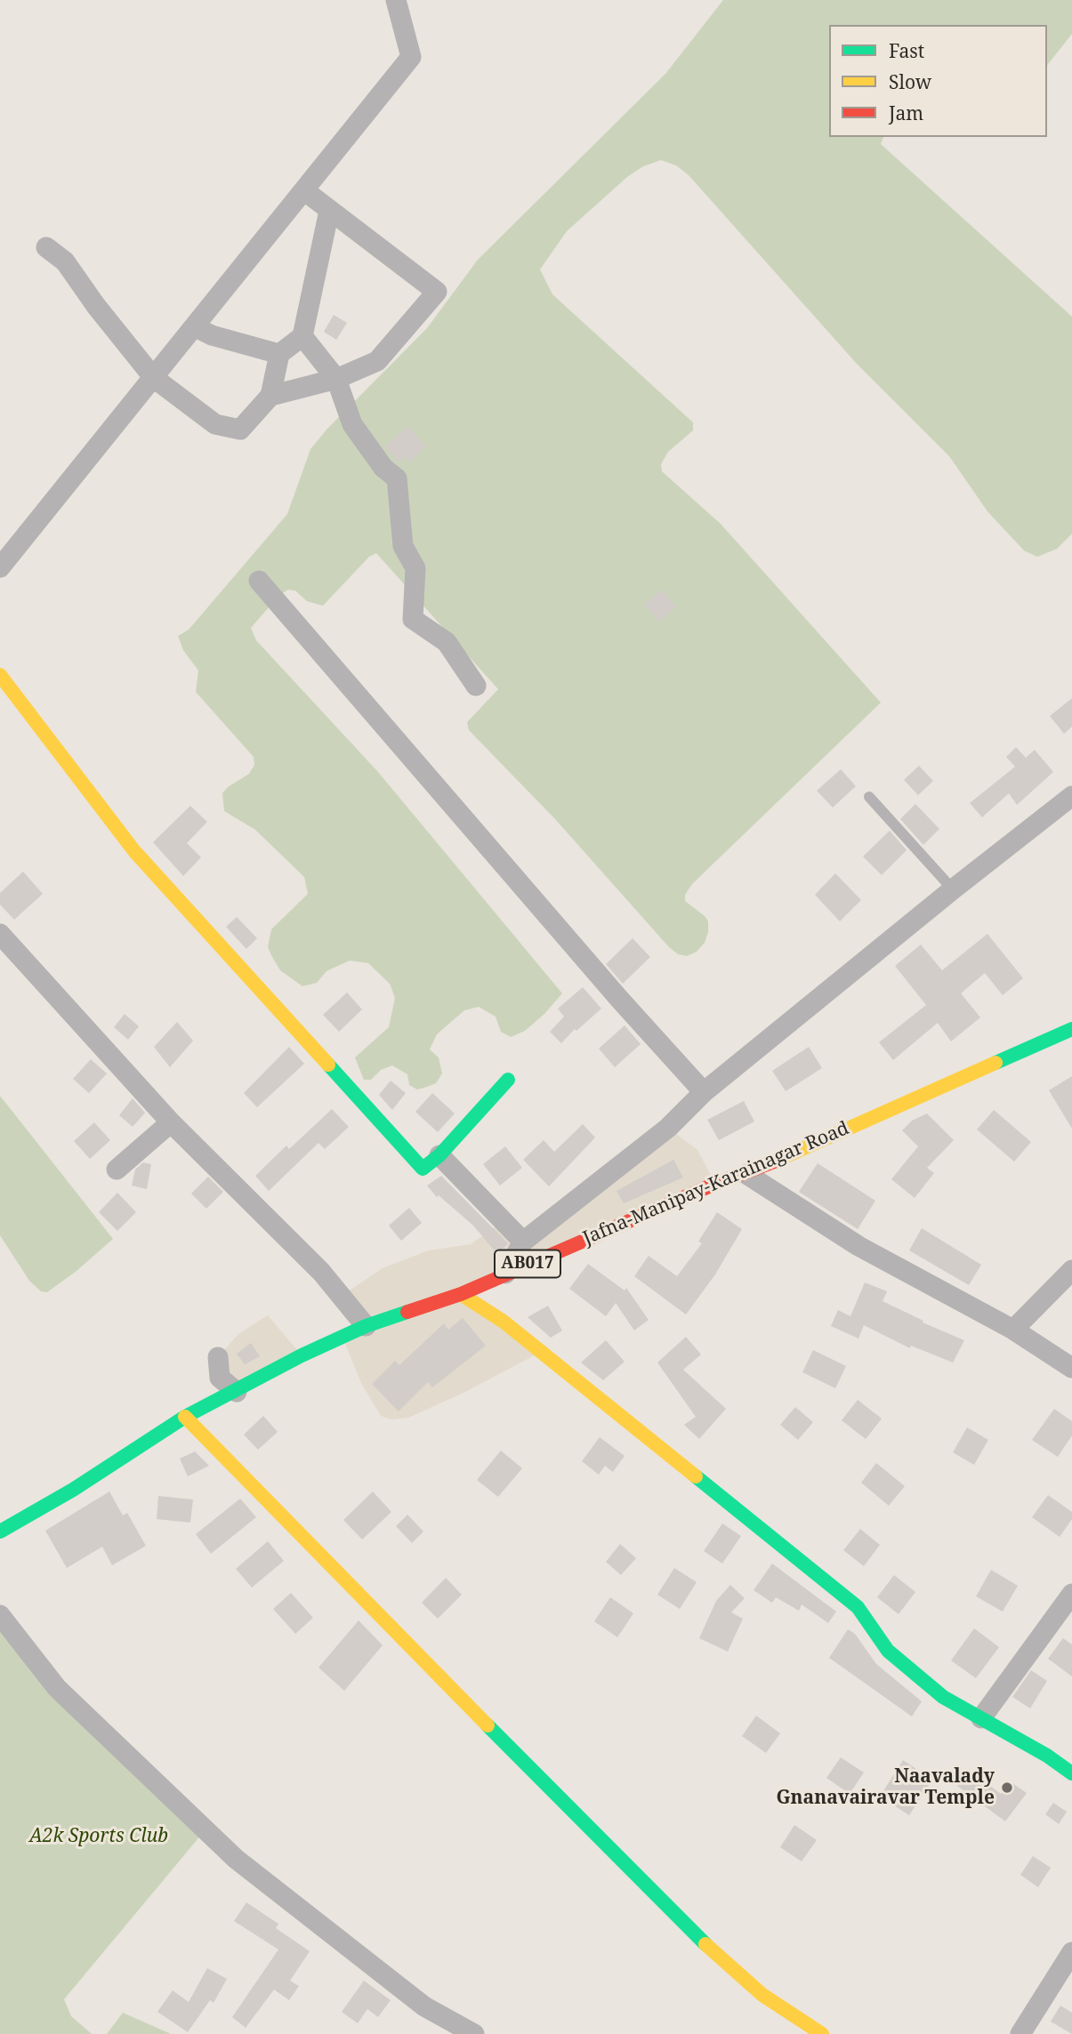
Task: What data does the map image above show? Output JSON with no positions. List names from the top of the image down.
{
  "streets": {
    "street": ["Jafna-Manipay-Karainagar Road", "AB017"]
  },
  "parks": ["A2k Sports Club"],
  "places": ["Naavalady Gnanavairavar Temple"],
  "legend": ["Fast", "Slow", "Jam"]
}
